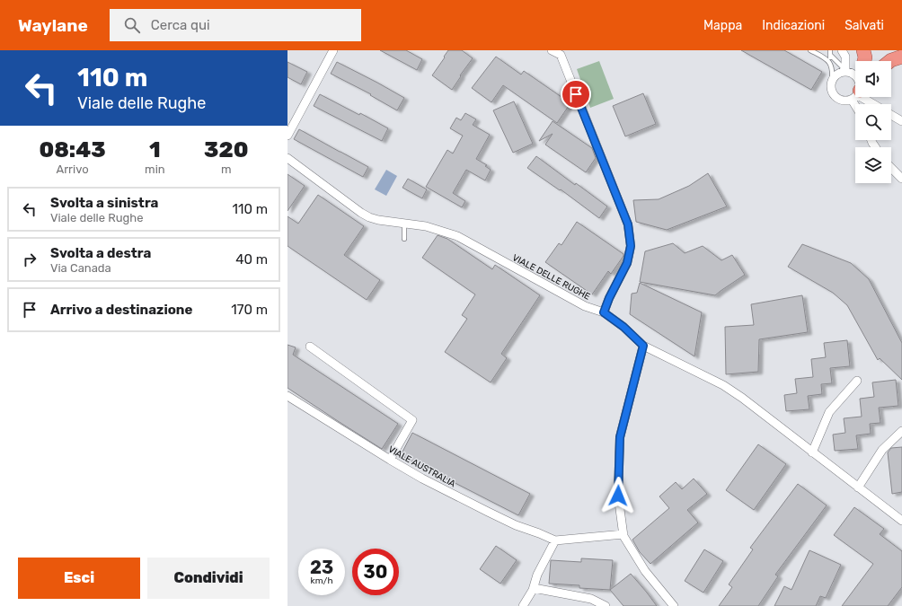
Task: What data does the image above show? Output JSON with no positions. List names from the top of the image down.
{
  "streets": {
    "street": ["VIALE DELLE RUGHE", "VIALE AUSTRALIA"]
  },
  "page": {
    "header": "Waylane",
    "search": "Cerca qui",
    "nav": ["Mappa", "Indicazioni", "Salvati"],
    "turn": ["110 m", "Viale delle Rughe"],
    "eta": [
      "08:43",
      "Arrivo",
      "1",
      "min",
      "320",
      "m"
    ],
    "list": [
      {
        "name": "Svolta a sinistra",
        "note": "Viale delle Rughe",
        "value": "110 m"
      },
      {
        "name": "Svolta a destra",
        "note": "Via Canada",
        "value": "40 m"
      },
      {
        "name": "Arrivo a destinazione",
        "value": "170 m"
      }
    ],
    "speed": "23 km/h",
    "limit": "30",
    "buttons": ["Esci", "Condividi"]
  }
}
